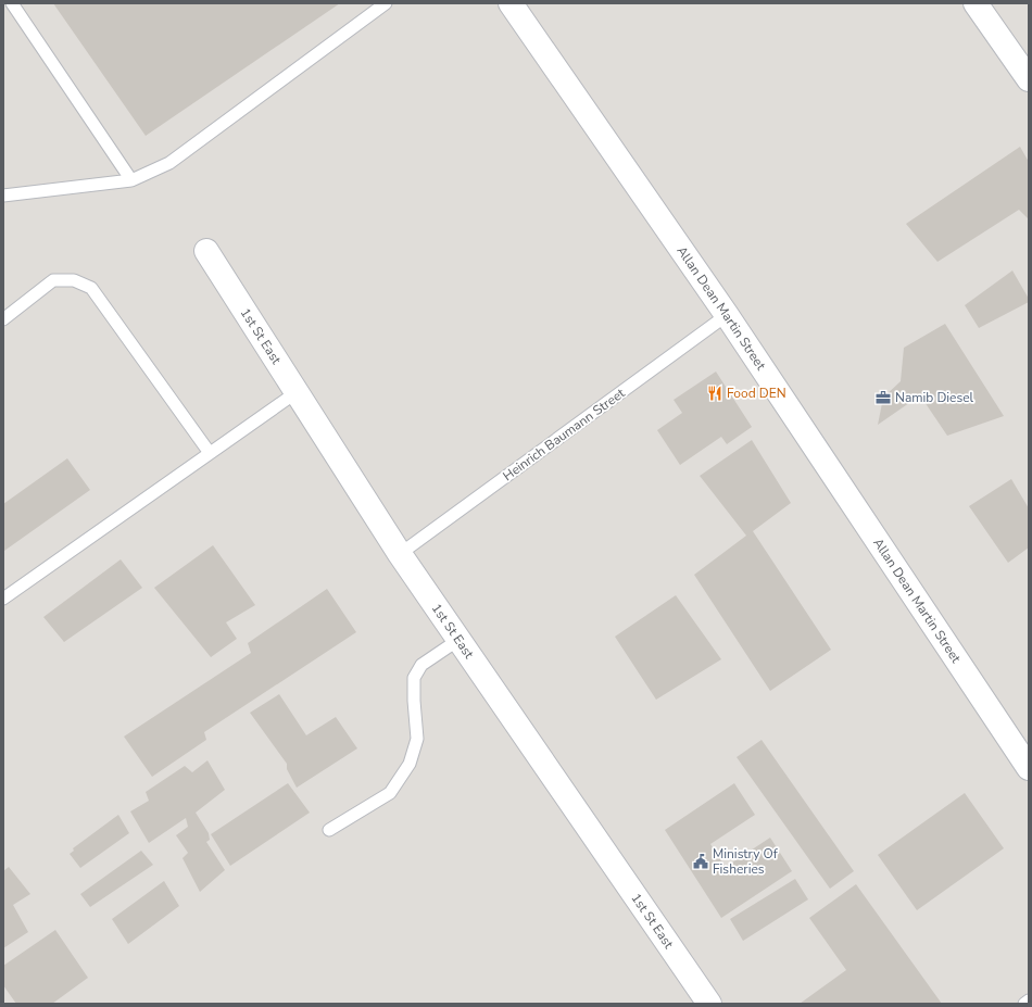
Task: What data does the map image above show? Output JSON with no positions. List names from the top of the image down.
{
  "streets": {
    "street": ["Allan Dean Martin Street", "1st St East"],
    "lane": ["Heinrich Baumann Street"]
  },
  "crossings": [
    ["Allan Dean Martin Street", "Heinrich Baumann Street"],
    ["1st St East", "Heinrich Baumann Street"]
  ],
  "places": {
    "restaurant": ["Food DEN"],
    "office": ["Namib Diesel"],
    "public building": ["Ministry Of Fisheries"]
  }
}
